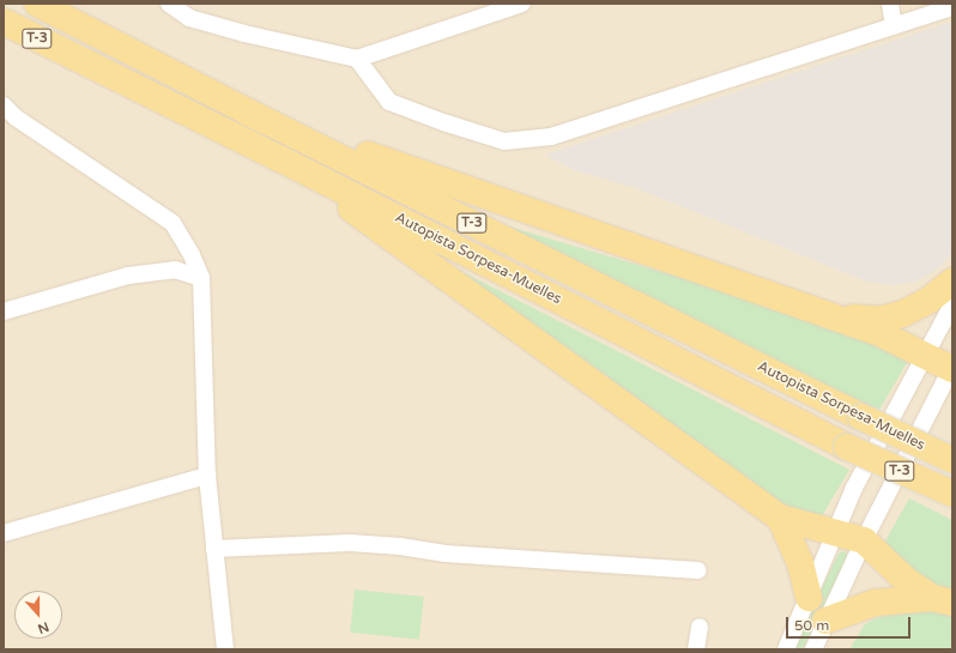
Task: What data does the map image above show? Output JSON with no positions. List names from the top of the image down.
{
  "streets": {
    "main road": ["T-3", "Autopista Sorpesa-Muelles"]
  },
  "scale_bar": "50 m",
  "north": "bottom"
}
